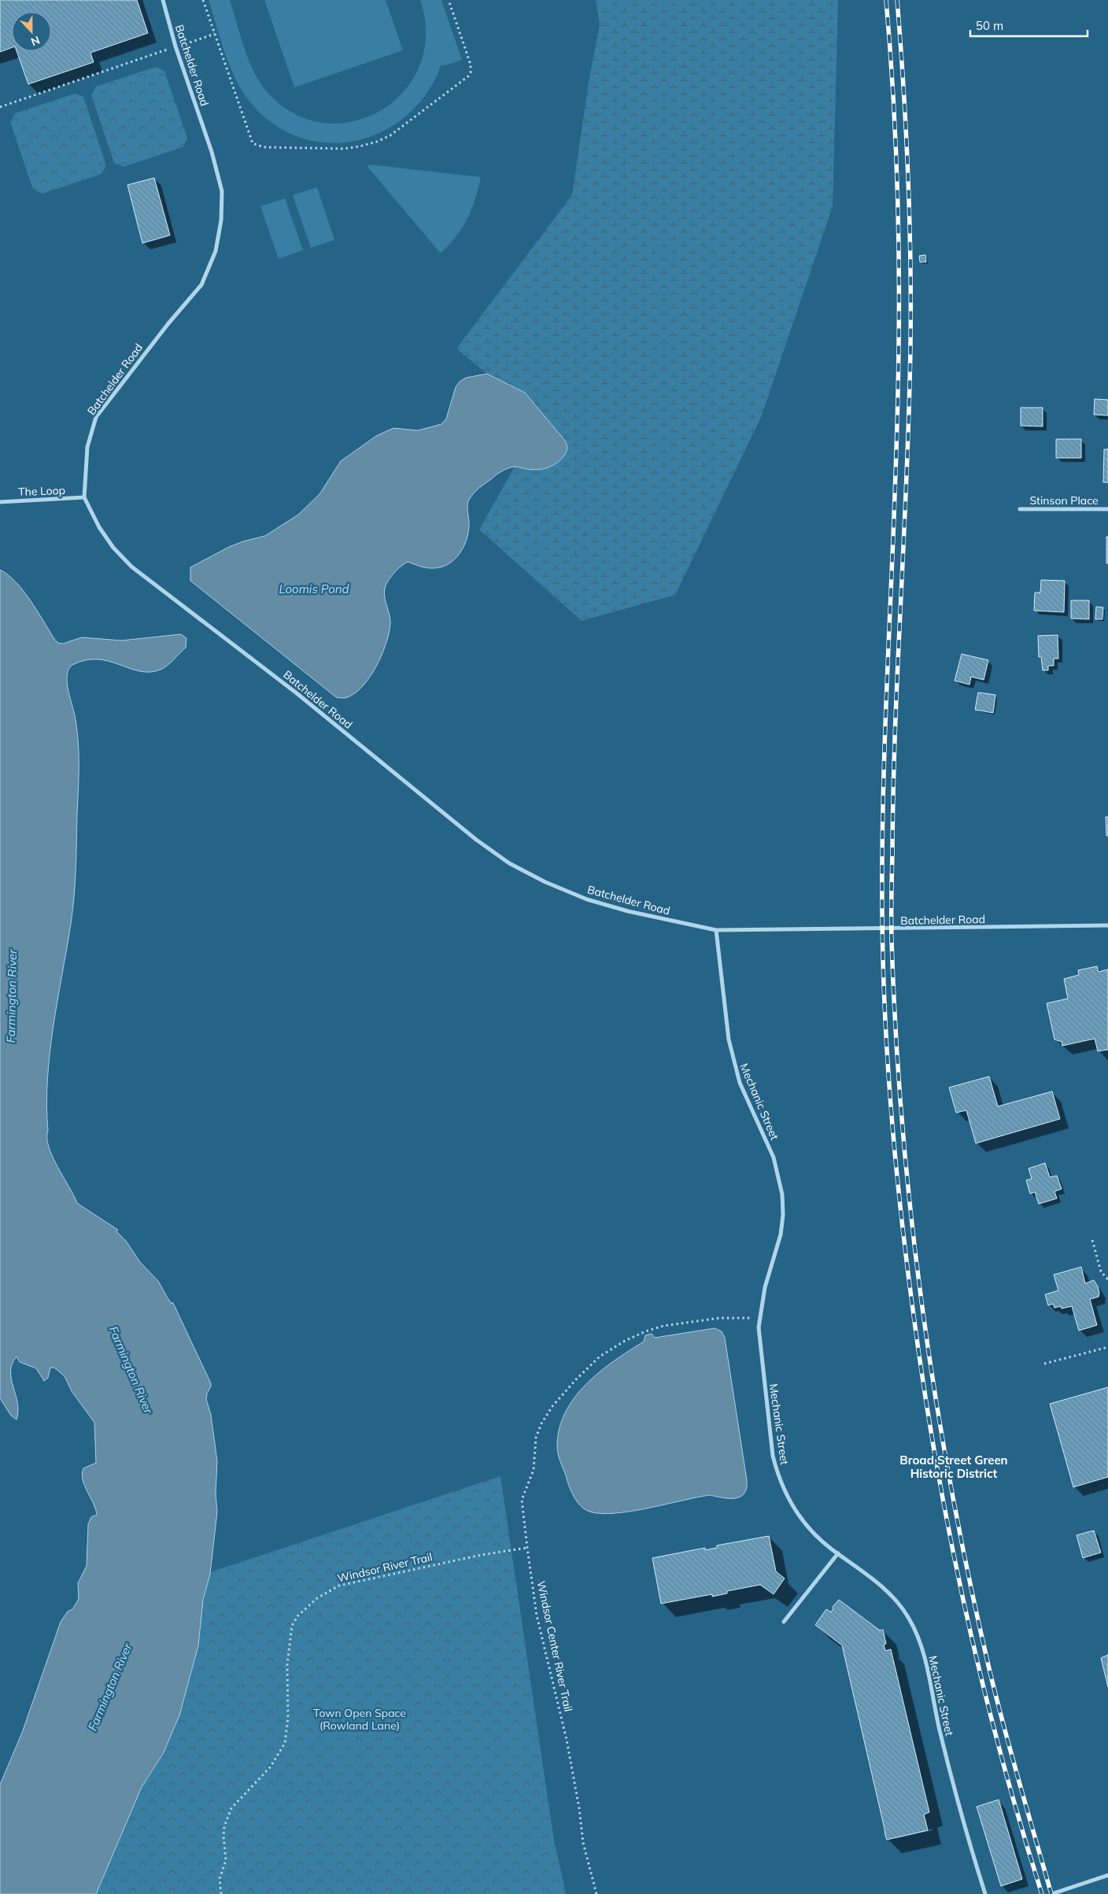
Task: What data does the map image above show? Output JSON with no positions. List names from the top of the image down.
{
  "streets": {
    "street": [
      "Batchelder Road",
      "The Loop",
      "Stinson Place",
      "Mechanic Street"
    ],
    "path": ["Windsor River Trail", "Windsor Center River Trail"]
  },
  "crossings": [
    ["Batchelder Road", "The Loop"],
    ["Batchelder Road", "Mechanic Street"],
    ["Mechanic Street", "Windsor Center River Trail"],
    ["Windsor River Trail", "Windsor Center River Trail"]
  ],
  "districts": ["Broad Street Green Historic District"],
  "water": ["Loomis Pond", "Farmington River"],
  "parks": ["Town Open Space (Rowland Lane)"],
  "scale_bar": "50 m",
  "north": "bottom"
}
